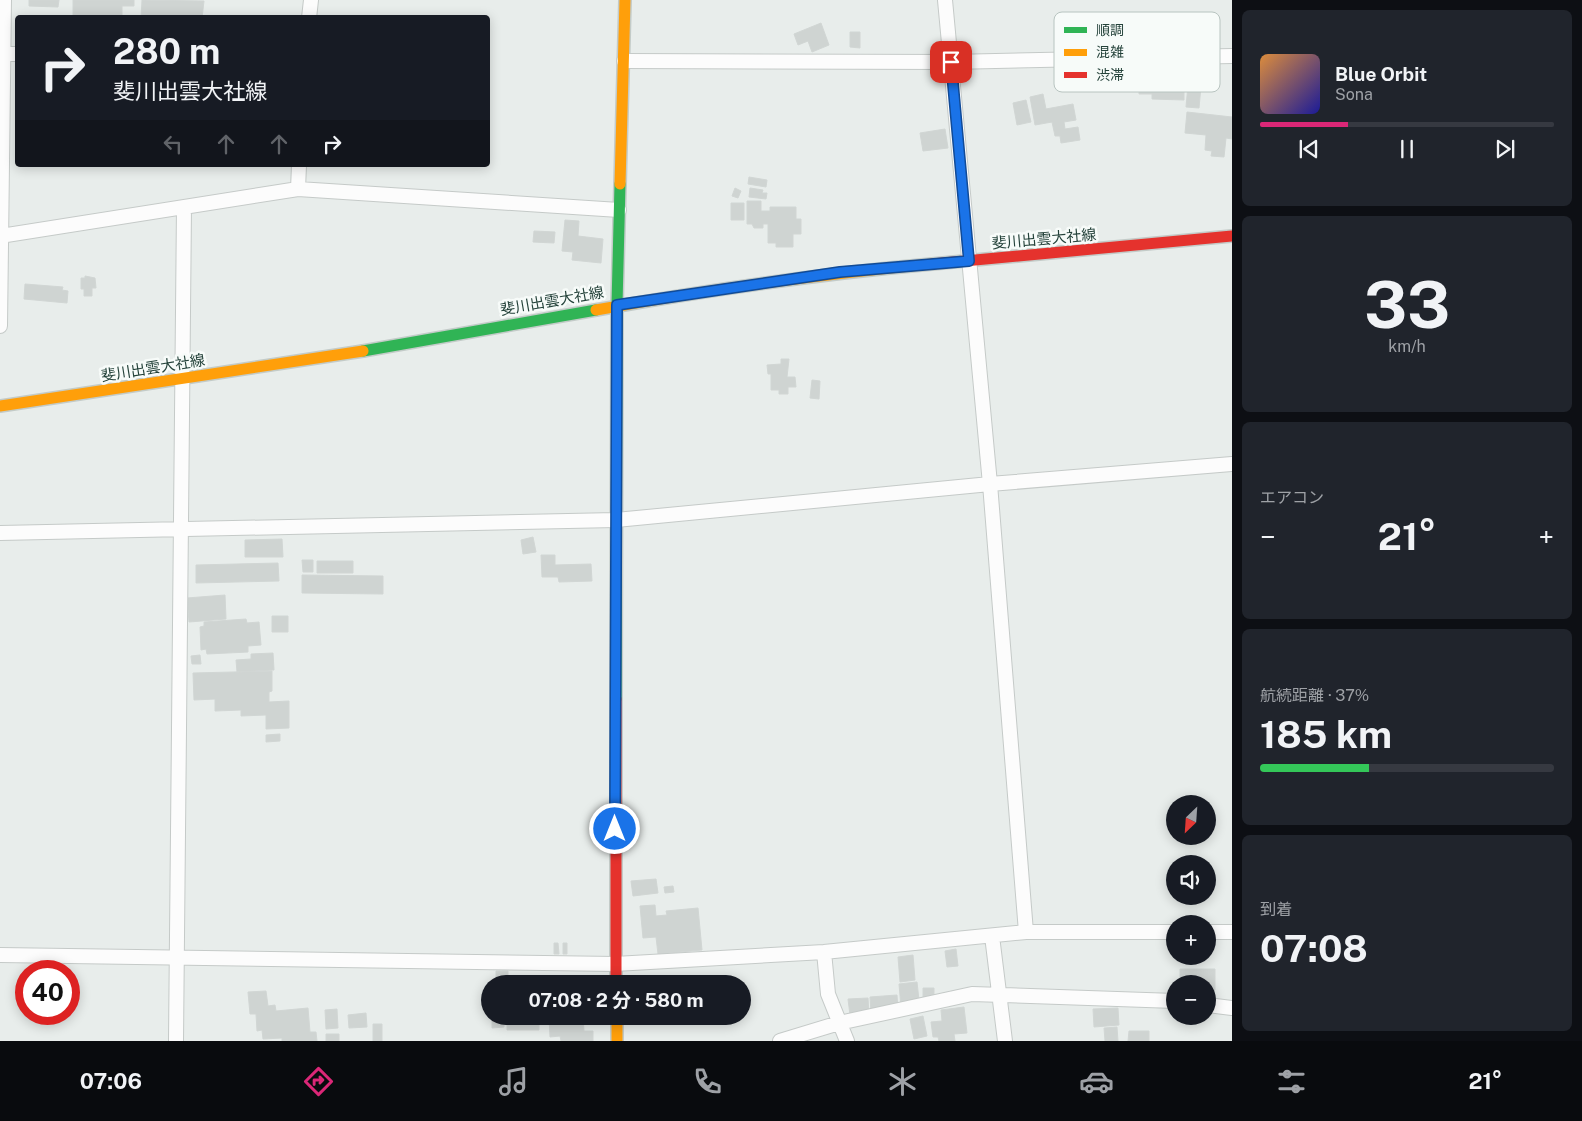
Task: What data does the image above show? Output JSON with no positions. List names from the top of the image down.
{
  "streets": {
    "main road": ["斐川出雲大社線"]
  },
  "legend": ["順調", "混雑", "渋滞"],
  "north": "bottom left",
  "page": {
    "turn": ["280 m", "斐川出雲大社線"],
    "song": ["Blue Orbit", "Sona"],
    "tile": [
      ["33", "km/h"],
      "エアコン",
      ["航続距離 · 37%", "185 km"],
      ["到着", "07:08"]
    ],
    "heat": ["−", "21°", "+"],
    "map_buttons": ["+", "−"],
    "limit": "40",
    "trip": "07:08 · 2 分 · 580 m",
    "tabs": ["07:06", "21°"]
  }
}
